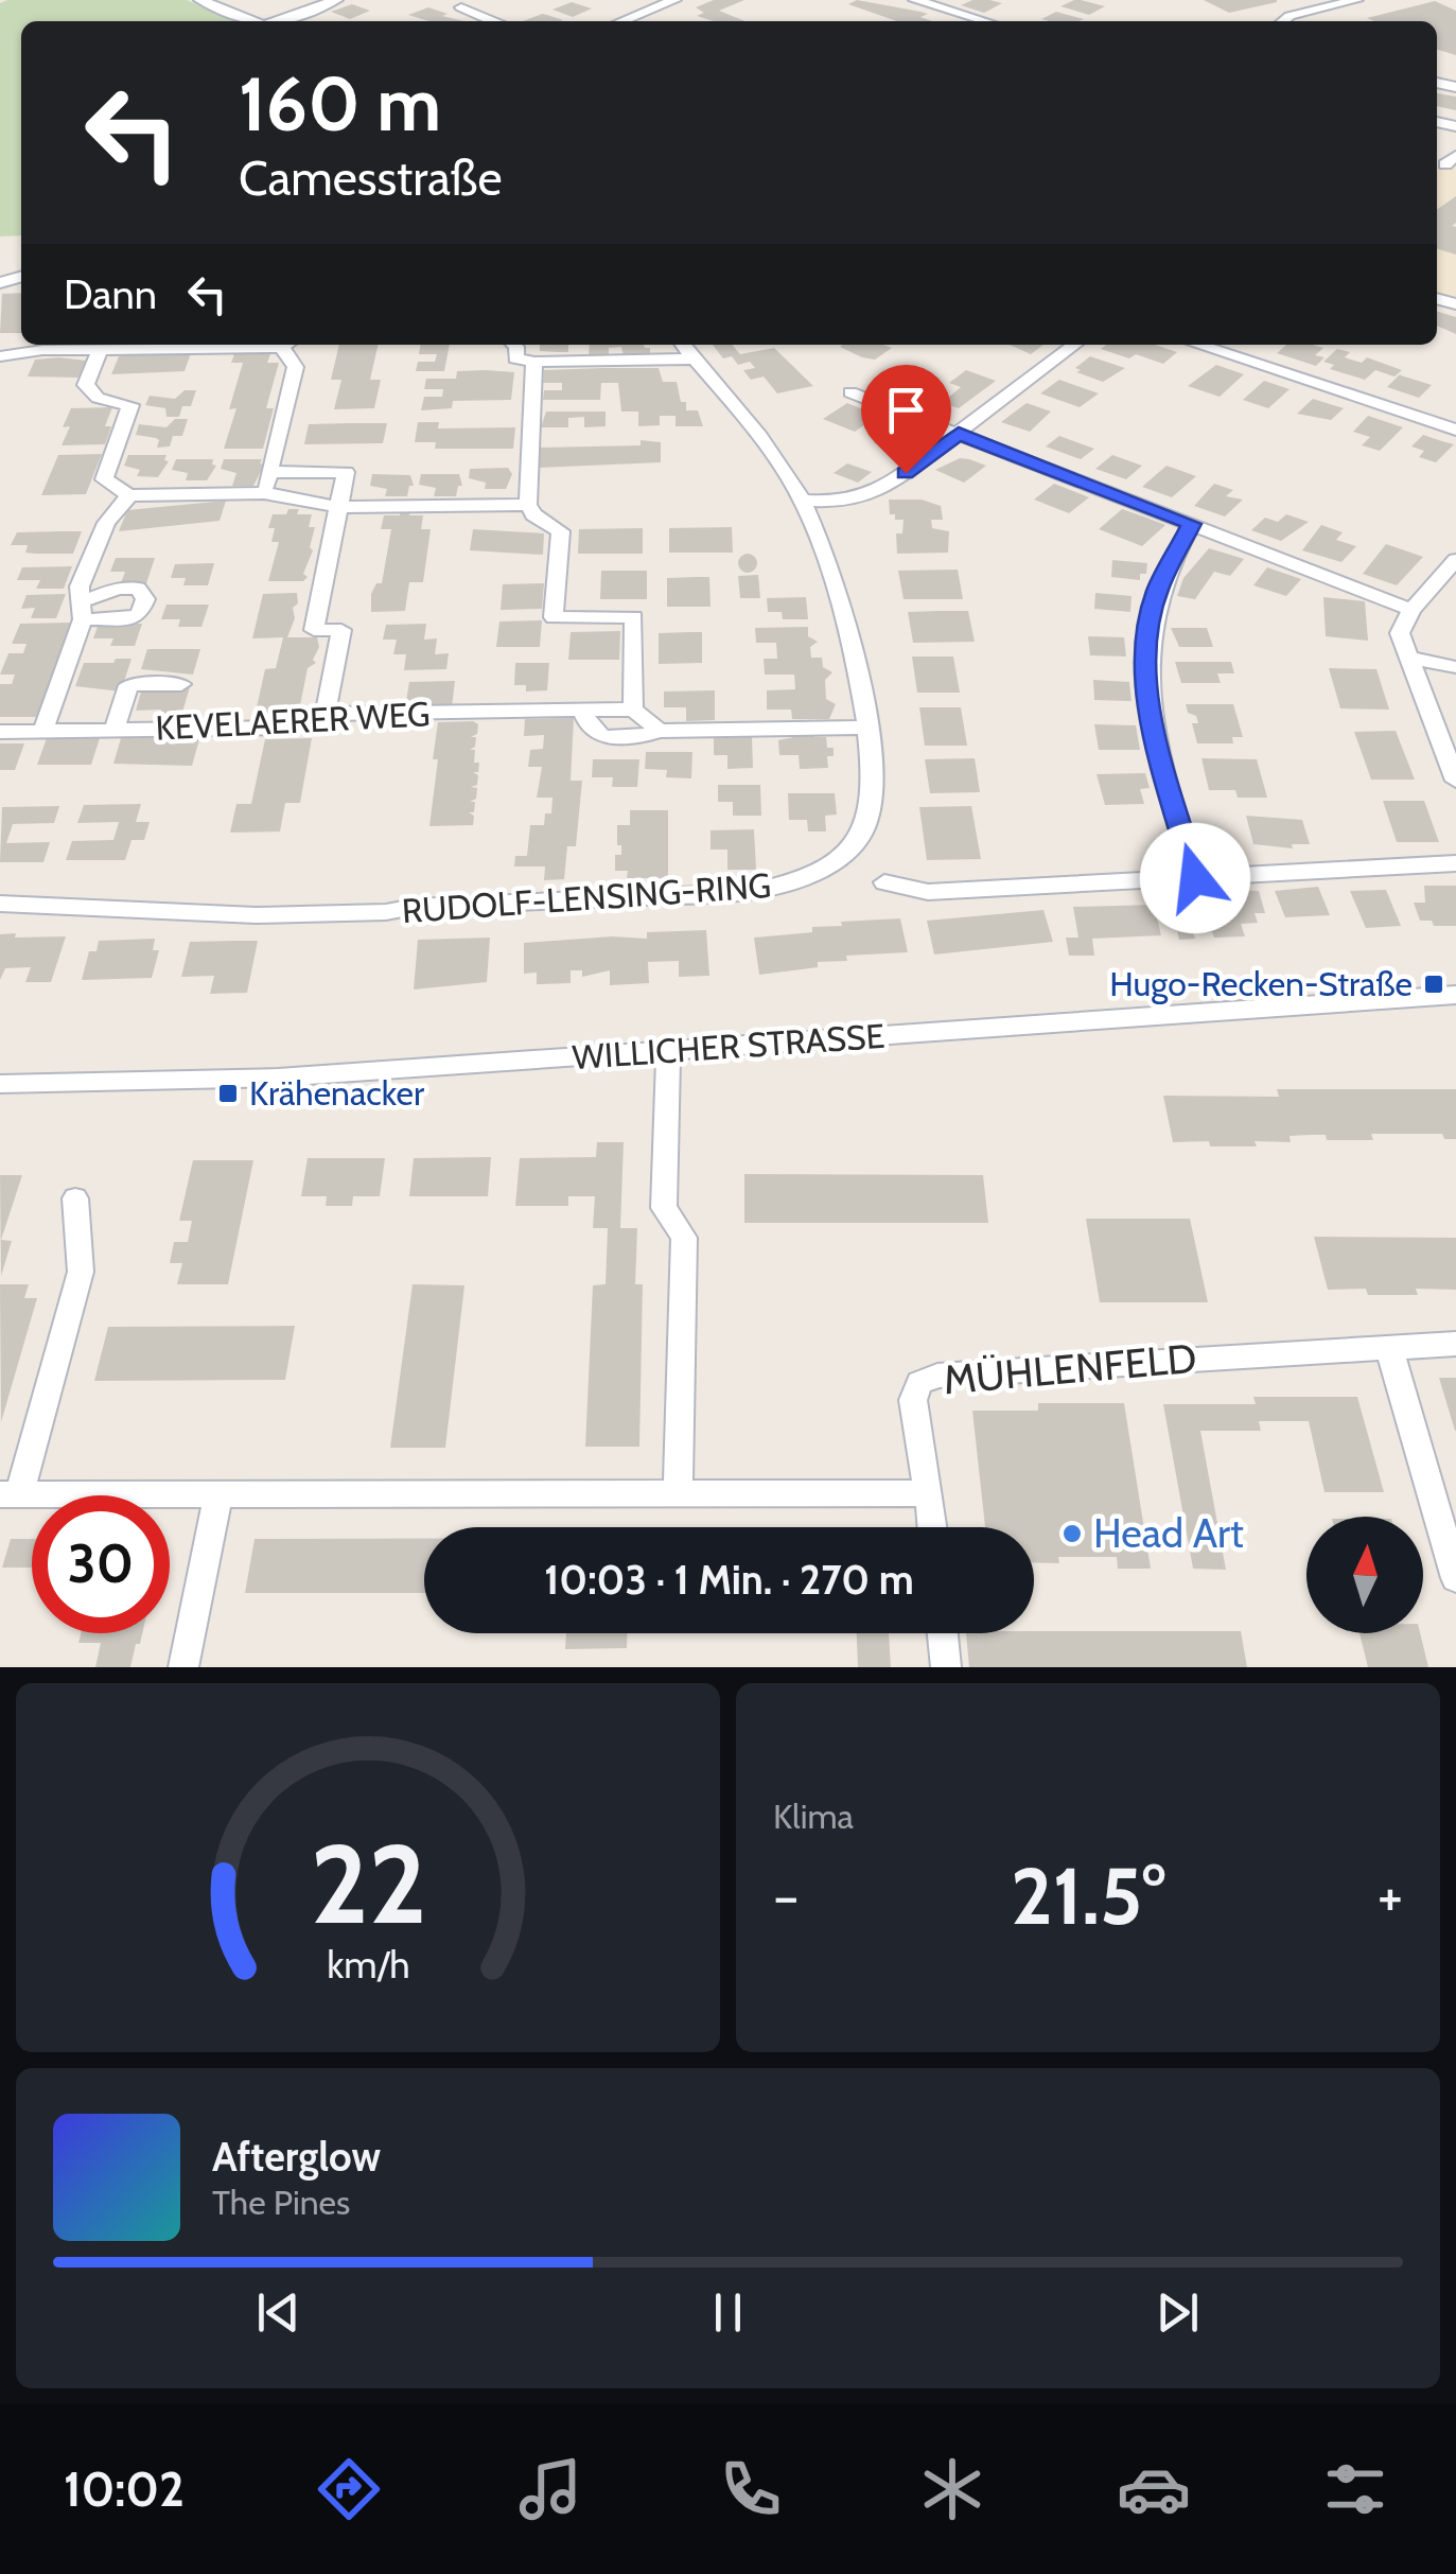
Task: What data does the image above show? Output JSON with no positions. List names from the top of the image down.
{
  "streets": {
    "street": [
      "KEVELAERER WEG",
      "RUDOLF-LENSING-RING",
      "WILLICHER STRASSE",
      "MÜHLENFELD"
    ]
  },
  "places": {
    "transit": ["Hugo-Recken-Straße", "Krähenacker"],
    "other": ["Head Art"]
  },
  "north": "top",
  "page": {
    "turn": ["160 m", "Camesstraße"],
    "then": "Dann",
    "limit": "30",
    "trip": "10:03 · 1 Min. · 270 m",
    "tile": "Klima",
    "heat": ["−", "21.5°", "+"],
    "song": ["Afterglow", "The Pines"],
    "tabs": "10:02",
    "gauge": ["22", "km/h"]
  }
}
